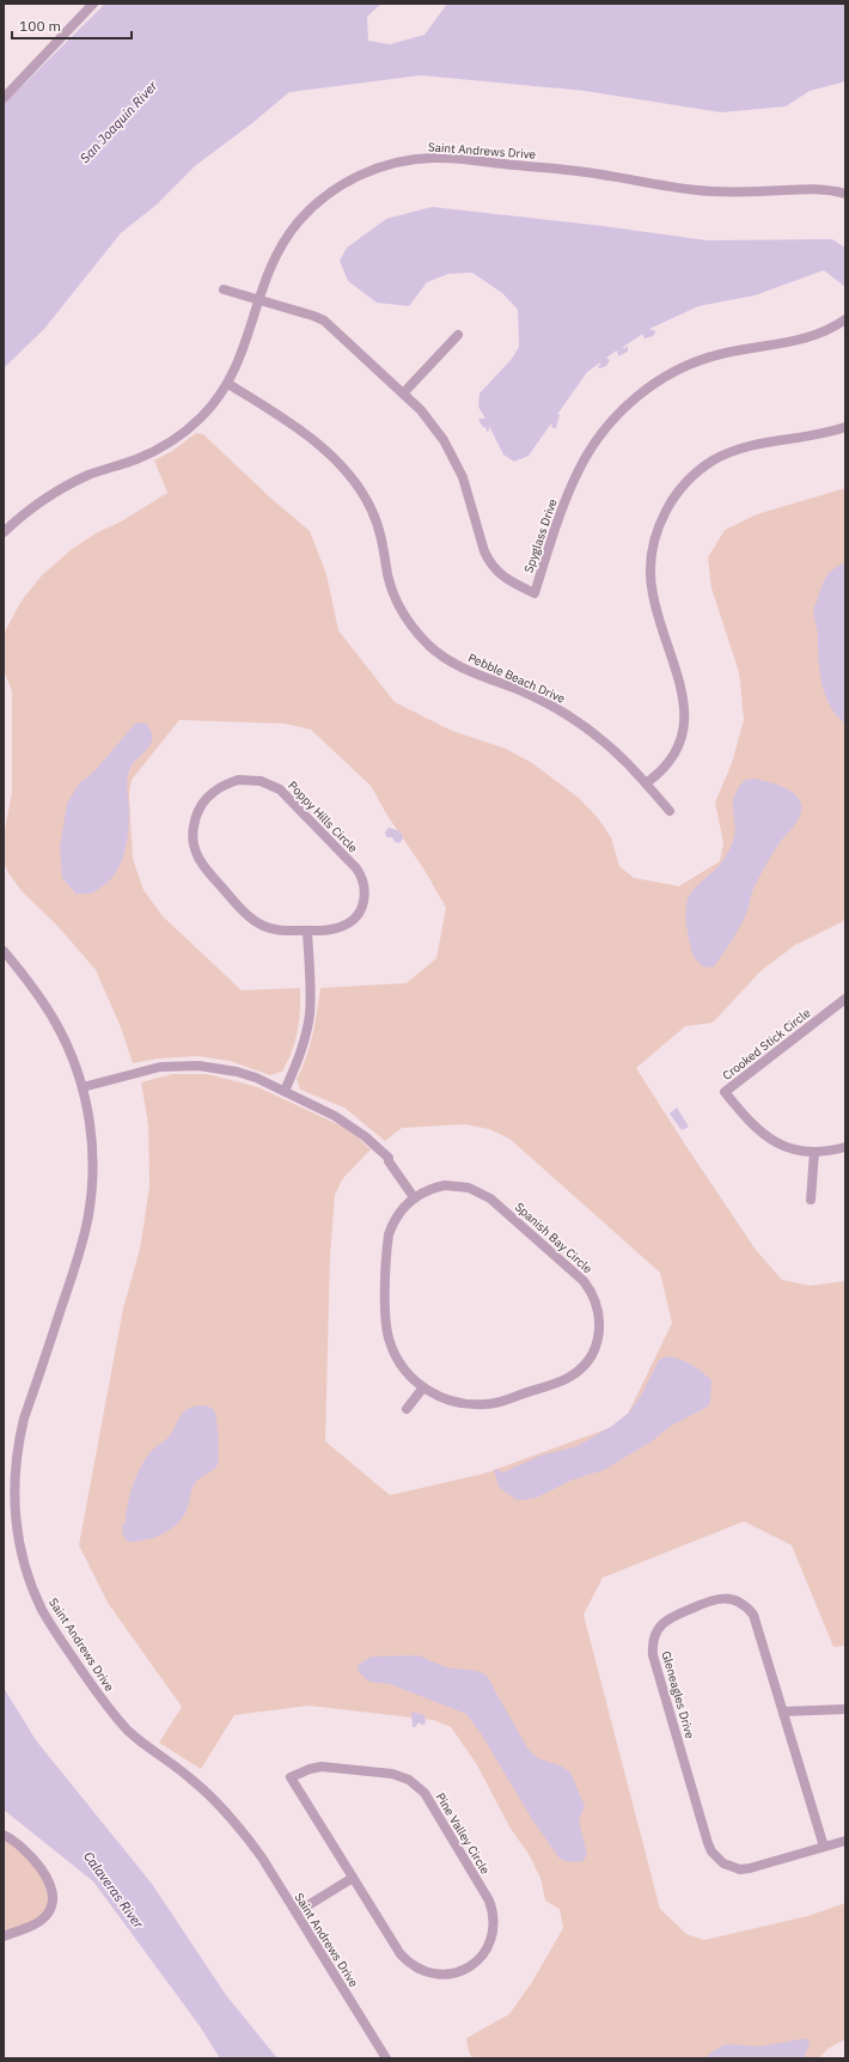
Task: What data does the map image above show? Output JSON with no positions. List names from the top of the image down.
{
  "streets": {
    "street": [
      "Saint Andrews Drive",
      "Spyglass Drive",
      "Pebble Beach Drive",
      "Poppy Hills Circle",
      "Crooked Stick Circle",
      "Spanish Bay Circle",
      "Gleneagles Drive",
      "Pine Valley Circle"
    ]
  },
  "crossings": [
    ["Saint Andrews Drive", "Spyglass Drive"],
    ["Saint Andrews Drive", "Pebble Beach Drive"]
  ],
  "water": ["San Joaquin River", "Calaveras River"],
  "scale_bar": "100 m"
}
